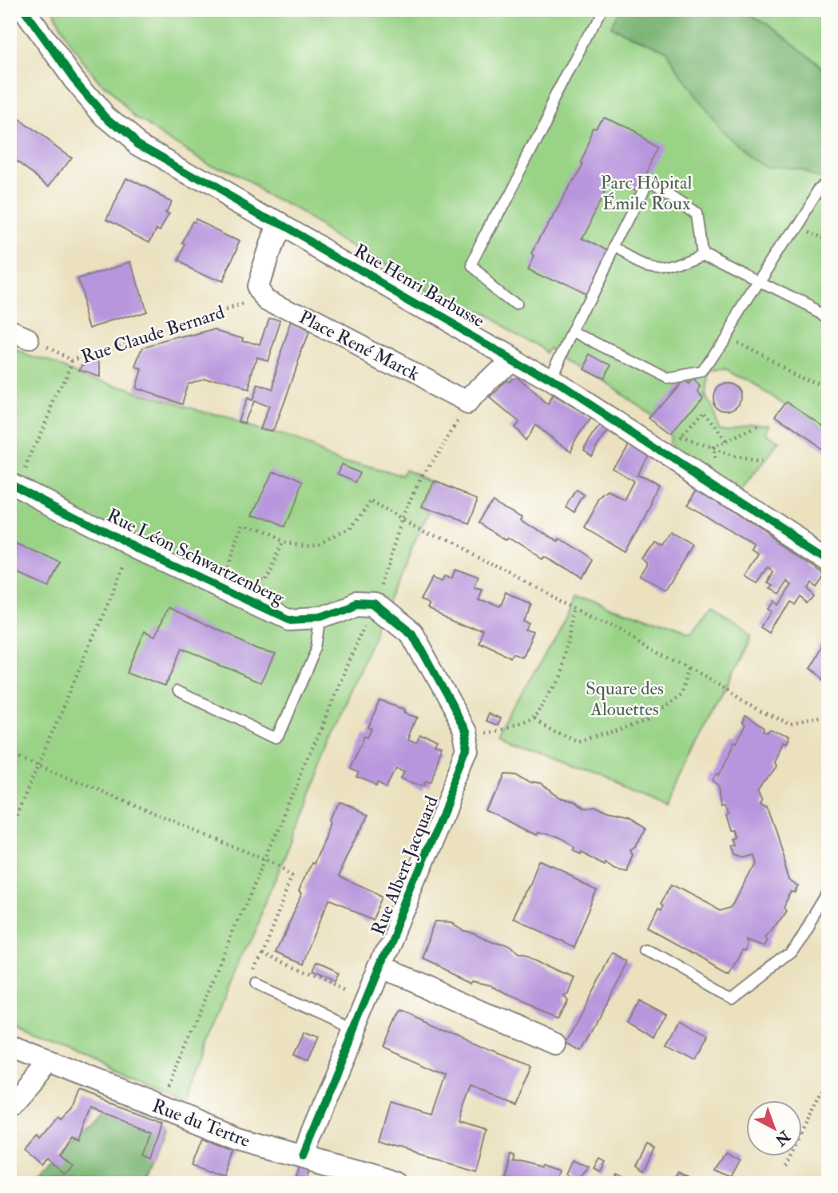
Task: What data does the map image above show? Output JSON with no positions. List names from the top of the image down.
{
  "streets": {
    "street": [
      "Rue Henri Barbusse",
      "Place René Marck",
      "Rue Léon Schwartzenberg",
      "Rue Albert Jacquard",
      "Rue du Tertre"
    ],
    "path": ["Rue Claude Bernard"]
  },
  "crossings": [
    ["Rue Claude Bernard", "Place René Marck"],
    ["Rue Léon Schwartzenberg", "Rue Albert Jacquard"],
    ["Rue Albert Jacquard", "Rue du Tertre"]
  ],
  "parks": ["Parc Hôpital Émile Roux", "Square des Alouettes"],
  "north": "bottom right"
}
